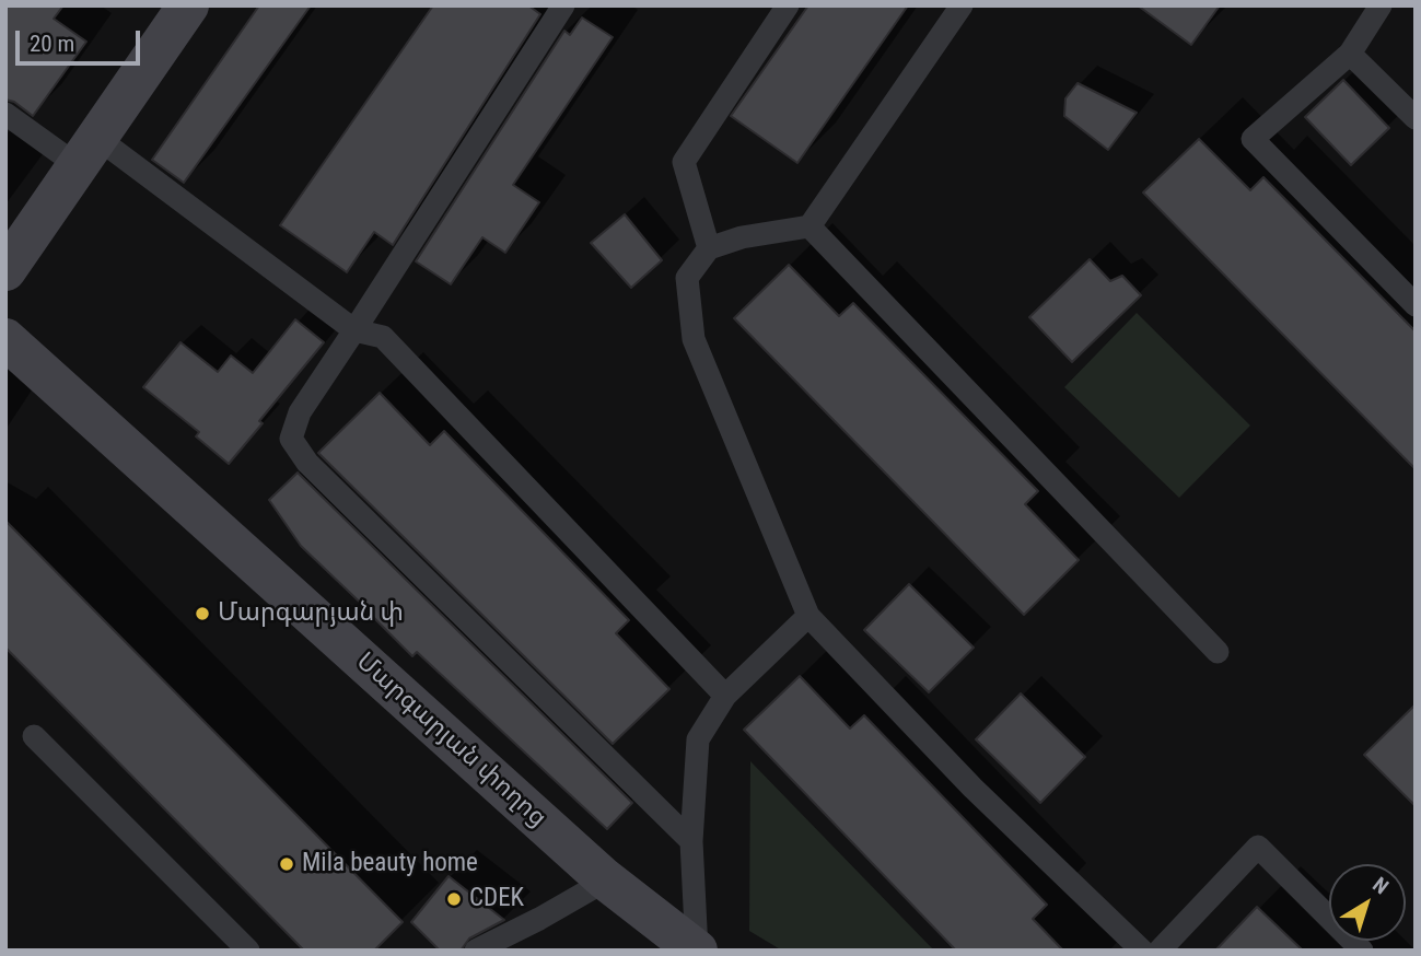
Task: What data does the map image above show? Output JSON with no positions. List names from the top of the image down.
{
  "streets": {
    "main road": ["Մարգարյան փողոց"]
  },
  "places": ["Մարգարյան փ", "Mila beauty home", "CDEK"],
  "scale_bar": "20 m",
  "north": "top right"
}
